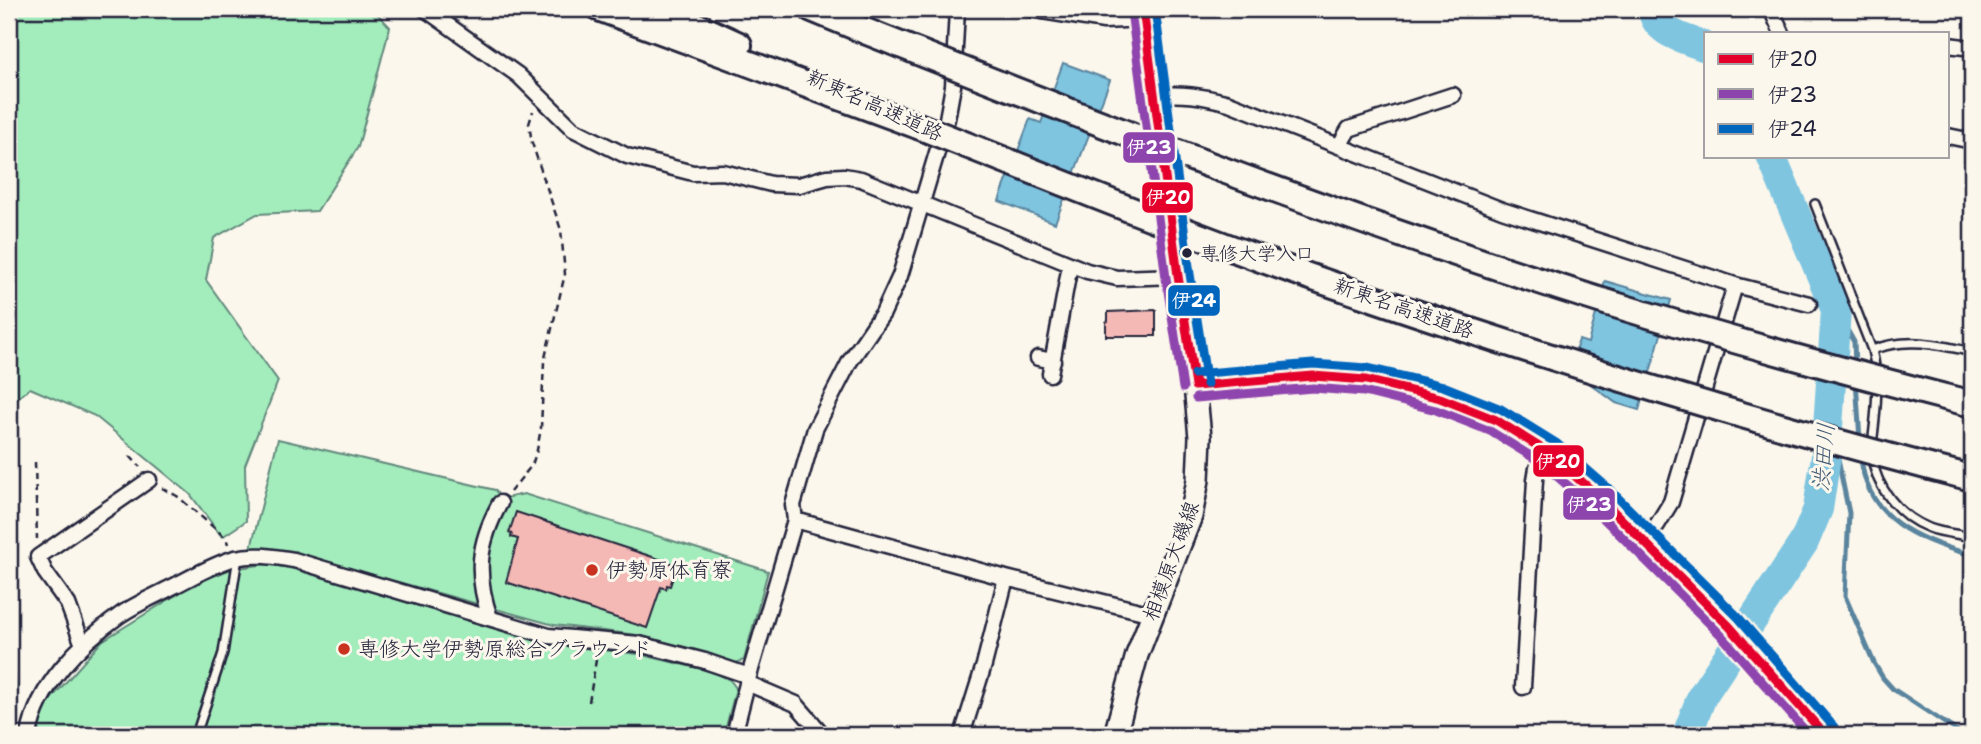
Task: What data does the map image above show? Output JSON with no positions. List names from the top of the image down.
{
  "streets": {
    "highway": ["新東名高速道路"],
    "main road": ["相模原大磯線"]
  },
  "water": ["渋田川"],
  "places": ["専修大学入口", "伊勢原体育寮", "専修大学伊勢原総合グラウンド"],
  "lines": ["transit line 伊20", "transit line 伊24", "transit line 伊23"],
  "legend": ["伊20", "伊23", "伊24"]
}
